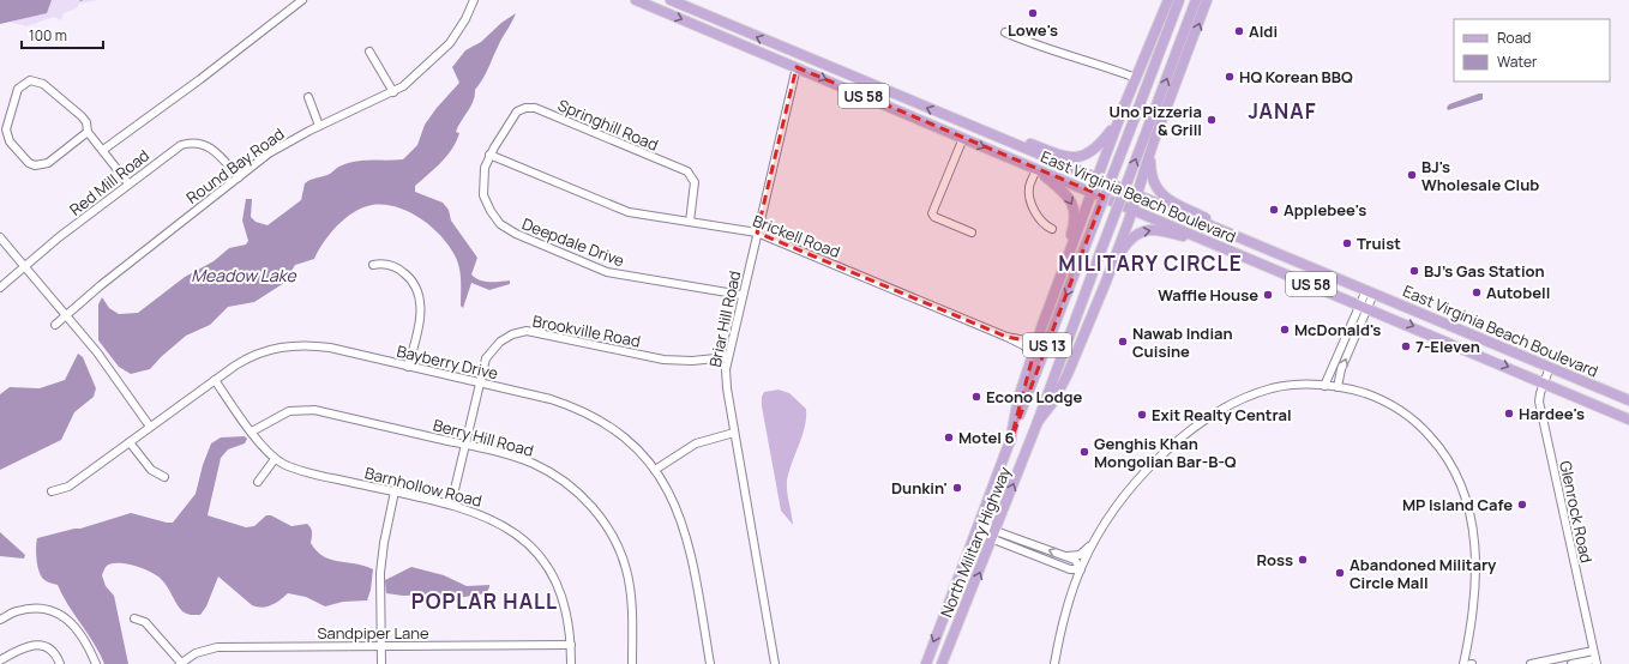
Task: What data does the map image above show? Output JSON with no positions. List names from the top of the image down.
{
  "streets": {
    "main road": [
      "US 58",
      "East Virginia Beach Boulevard",
      "US 13",
      "North Military Highway"
    ],
    "street": [
      "Springhill Road",
      "Round Bay Road",
      "Red Mill Road",
      "Brickell Road",
      "Deepdale Drive",
      "Briar Hill Road",
      "Brookville Road",
      "Bayberry Drive",
      "Berry Hill Road",
      "Barnhollow Road",
      "Glenrock Road",
      "Sandpiper Lane"
    ]
  },
  "crossings": [
    ["Springhill Road", "Brickell Road"],
    ["Springhill Road", "Deepdale Drive"],
    ["Round Bay Road", "Red Mill Road"],
    ["East Virginia Beach Boulevard", "Briar Hill Road"],
    ["East Virginia Beach Boulevard", "Glenrock Road"],
    ["Brickell Road", "Deepdale Drive"],
    ["Brickell Road", "Briar Hill Road"],
    ["Deepdale Drive", "Briar Hill Road"],
    ["Briar Hill Road", "Brookville Road"],
    ["Brookville Road", "Bayberry Drive"],
    ["Brookville Road", "Berry Hill Road"],
    ["Brookville Road", "Barnhollow Road"],
    ["Bayberry Drive", "Barnhollow Road"],
    ["Berry Hill Road", "Barnhollow Road"],
    ["Barnhollow Road", "Sandpiper Lane"]
  ],
  "districts": ["JANAF", "MILITARY CIRCLE", "POPLAR HALL"],
  "water": ["Meadow Lake"],
  "places": [
    "Lowe's",
    "Aldi",
    "HQ Korean BBQ",
    "Uno Pizzeria & Grill",
    "BJ's Wholesale Club",
    "Applebee's",
    "Truist",
    "BJ's Gas Station",
    "Autobell",
    "Waffle House",
    "McDonald's",
    "Nawab Indian Cuisine",
    "7-Eleven",
    "Econo Lodge",
    "Hardee's",
    "Exit Realty Central",
    "Motel 6",
    "Genghis Khan Mongolian Bar-B-Q",
    "Dunkin'",
    "MP Island Cafe",
    "Ross",
    "Abandoned Military Circle Mall"
  ],
  "legend": ["Road", "Water"],
  "scale_bar": "100 m"
}
